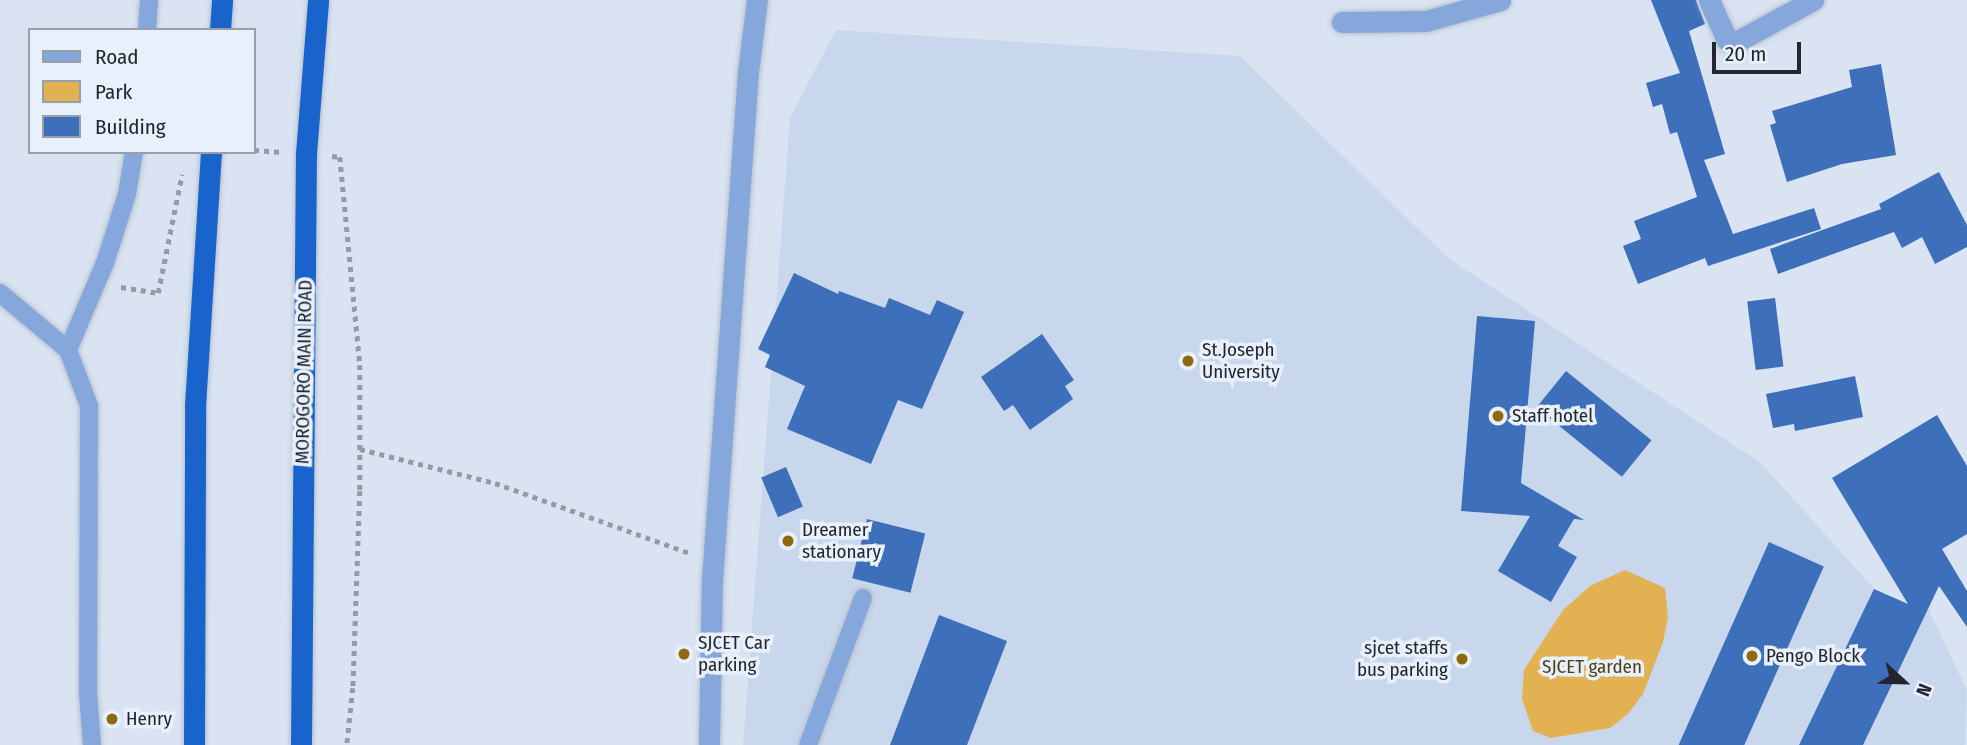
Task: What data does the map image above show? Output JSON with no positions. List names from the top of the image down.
{
  "streets": {
    "highway": ["MOROGORO MAIN ROAD"]
  },
  "parks": ["SJCET garden"],
  "places": [
    "St.Joseph University",
    "Staff hotel",
    "Dreamer stationary",
    "SJCET Car parking",
    "Pengo Block",
    "sjcet staffs bus parking",
    "Henry"
  ],
  "legend": ["Road", "Park", "Building"],
  "scale_bar": "20 m",
  "north": "right"
}
